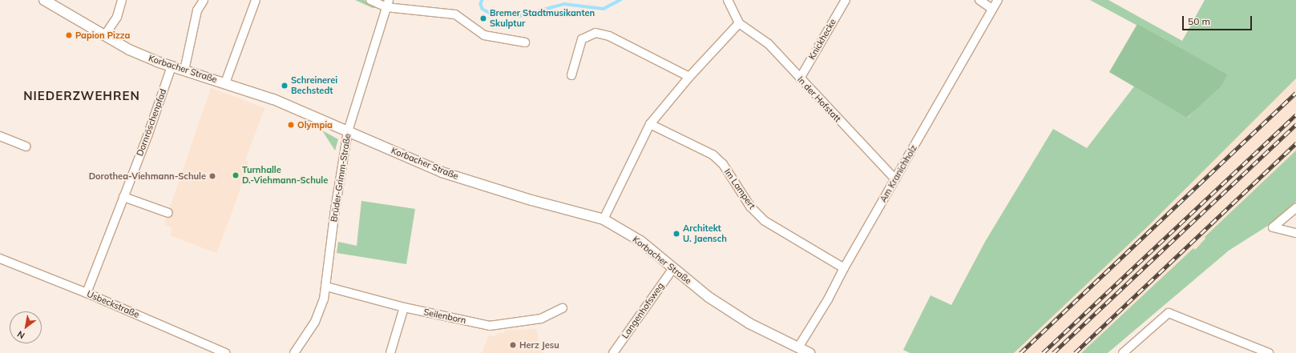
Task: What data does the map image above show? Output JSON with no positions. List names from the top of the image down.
{
  "streets": {
    "street": [
      "Knickhecke",
      "Korbacher Straße",
      "In der Hofstatt",
      "Dornröschenpfad",
      "Am Kranichholz",
      "Brüder-Grimm-Straße",
      "Im Lampert",
      "Usbeckstraße",
      "Langenhofsweg",
      "Seilenborn"
    ]
  },
  "crossings": [
    ["Knickhecke", "In der Hofstatt"],
    ["Korbacher Straße", "Dornröschenpfad"],
    ["Korbacher Straße", "Am Kranichholz"],
    ["Korbacher Straße", "Brüder-Grimm-Straße"],
    ["Korbacher Straße", "Langenhofsweg"],
    ["In der Hofstatt", "Am Kranichholz"],
    ["Dornröschenpfad", "Usbeckstraße"],
    ["Am Kranichholz", "Im Lampert"],
    ["Brüder-Grimm-Straße", "Seilenborn"]
  ],
  "districts": ["NIEDERZWEHREN"],
  "places": [
    "Bremer Stadtmusikanten Skulptur",
    "Papion Pizza",
    "Schreinerei Bechstedt",
    "Olympia",
    "Turnhalle D.-Viehmann-Schule",
    "Dorothea-Viehmann-Schule",
    "Architekt U. Jaensch",
    "Herz Jesu"
  ],
  "scale_bar": "50 m",
  "north": "bottom left"
}
